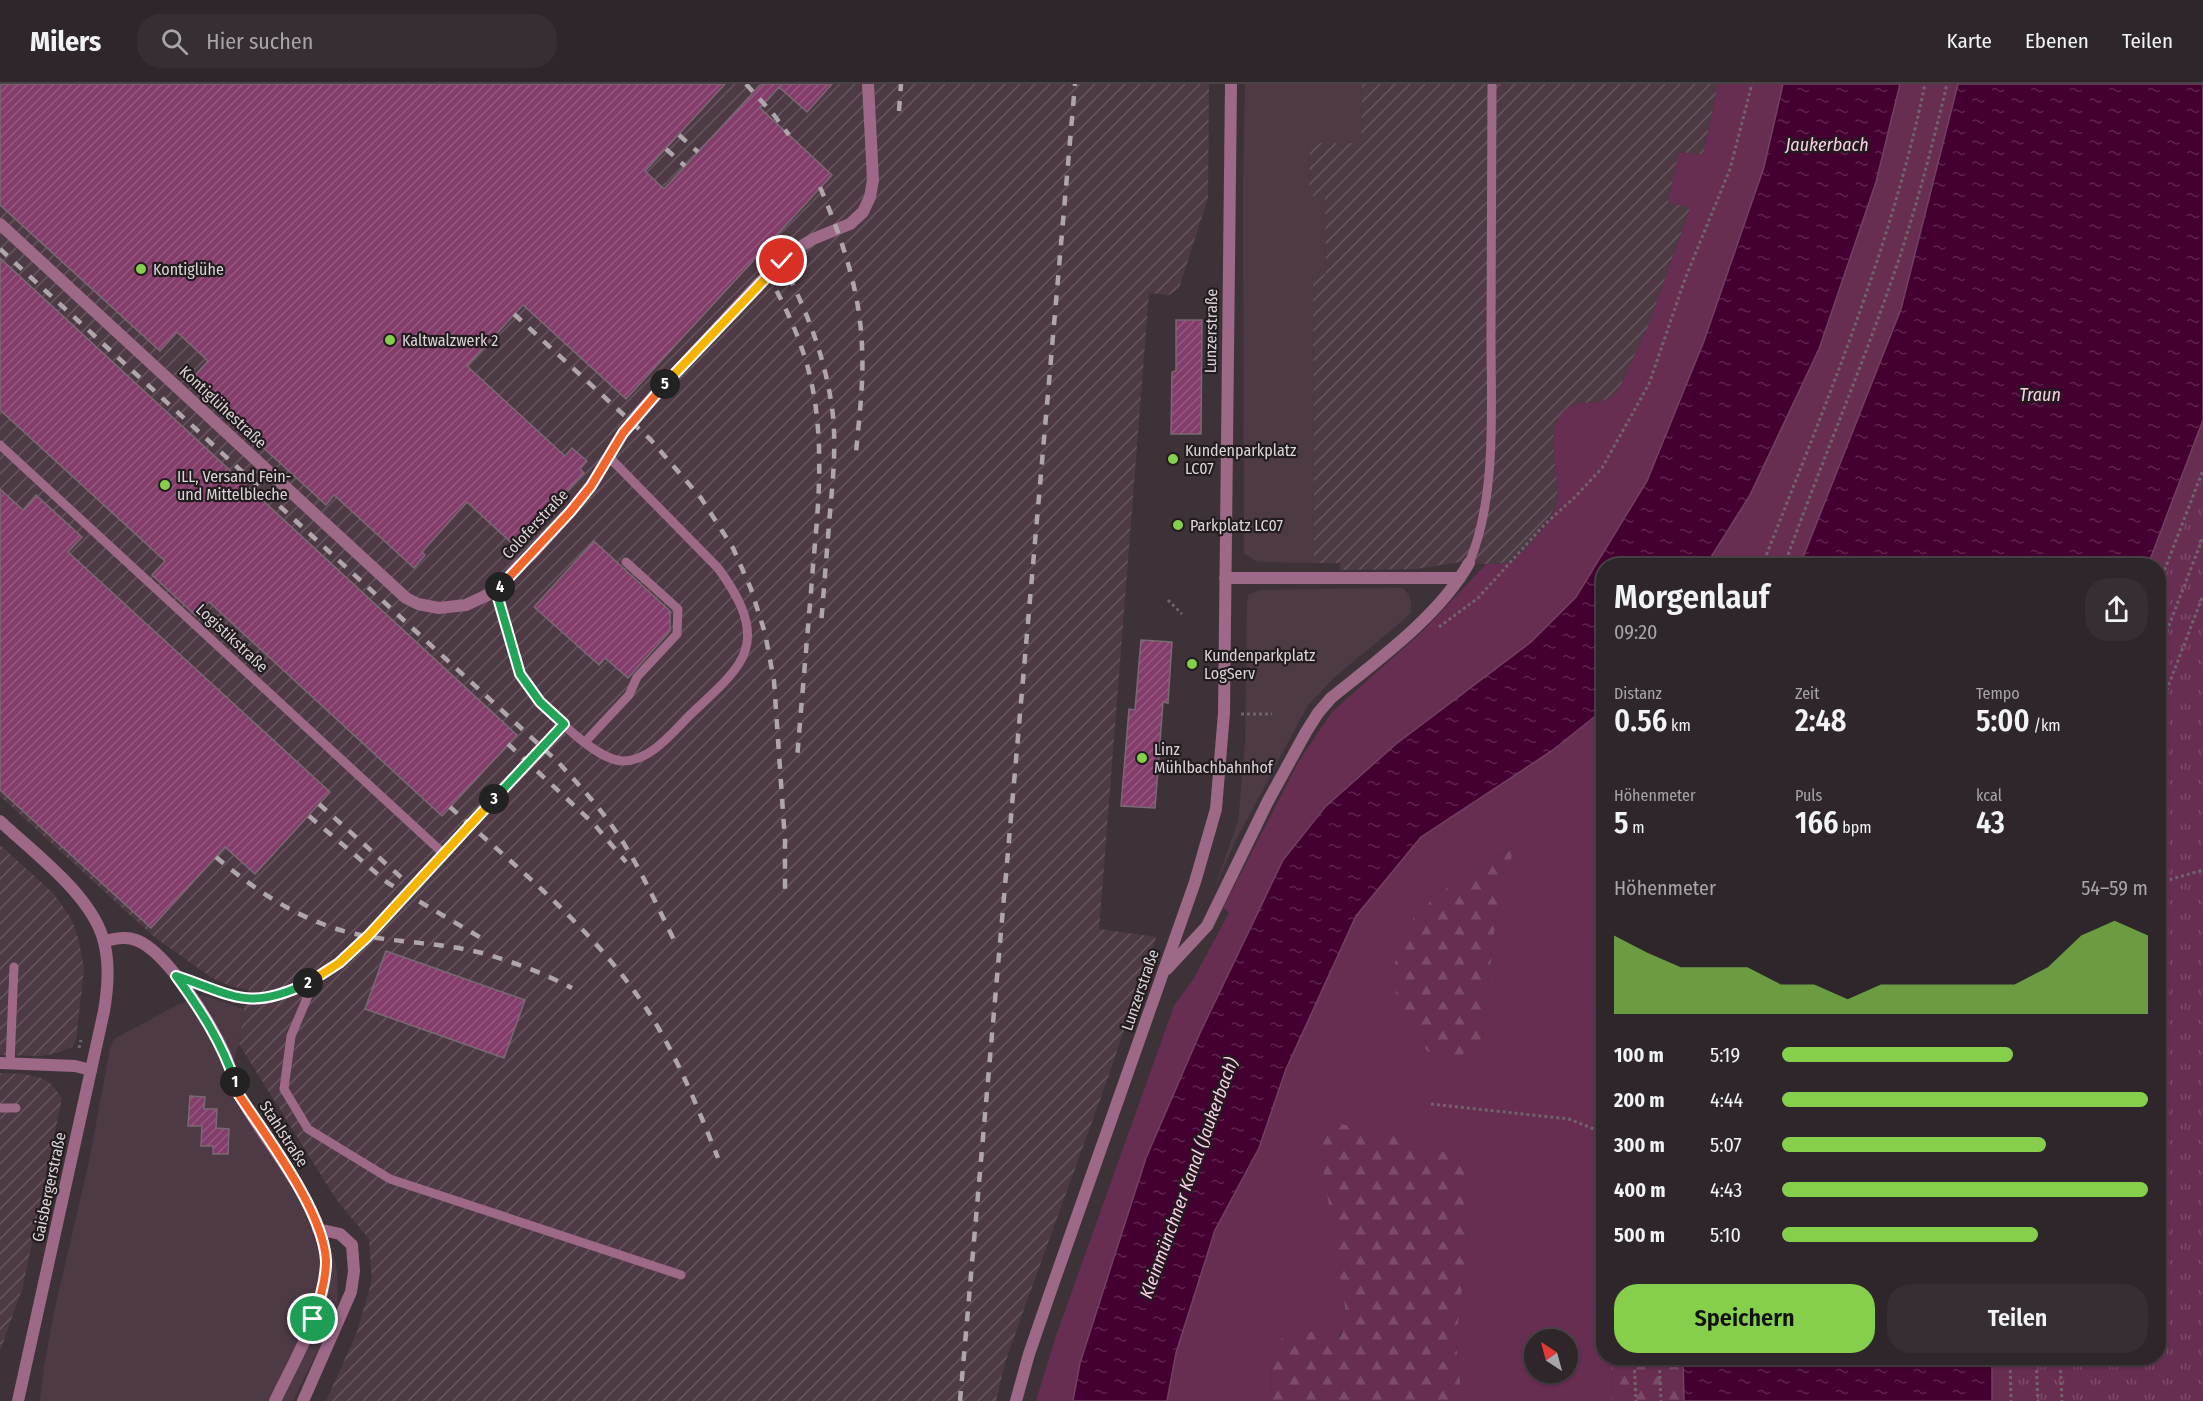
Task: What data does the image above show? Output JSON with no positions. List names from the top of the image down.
{
  "streets": {
    "street": [
      "Lunzerstraße",
      "Kontiglühestraße",
      "Coloferstraße",
      "Stahlstraße",
      "Gaisbergerstraße"
    ],
    "lane": ["Logistikstraße"]
  },
  "crossings": [
    ["Kontiglühestraße", "Coloferstraße"]
  ],
  "water": ["Jaukerbach", "Traun", "Kleinmünchner Kanal (Jaukerbach)"],
  "places": [
    "Kontiglühe",
    "Kaltwalzwerk 2",
    "Kundenparkplatz LC07",
    "ILL, Versand Fein- und Mittelbleche",
    "Parkplatz LC07",
    "Kundenparkplatz LogServ",
    "Linz Mühlbachbahnhof"
  ],
  "north": "top left",
  "page": {
    "header": "Milers",
    "search": "Hier suchen",
    "nav": ["Karte", "Ebenen", "Teilen"],
    "pins": [
      "5",
      "4",
      "3",
      "2",
      "1"
    ],
    "heading": ["Morgenlauf", "09:20"],
    "stats": [
      ["Distanz", "0.56 km"],
      ["Zeit", "2:48"],
      ["Tempo", "5:00 /km"],
      ["Höhenmeter", "5 m"],
      ["Puls", "166 bpm"],
      ["kcal", "43"]
    ],
    "chart": ["Höhenmeter", "54–59 m"],
    "list": [
      {
        "name": "100 m",
        "note": "5:19"
      },
      {
        "name": "200 m",
        "note": "4:44"
      },
      {
        "name": "300 m",
        "note": "5:07"
      },
      {
        "name": "400 m",
        "note": "4:43"
      },
      {
        "name": "500 m",
        "note": "5:10"
      }
    ],
    "buttons": ["Speichern", "Teilen"]
  }
}
